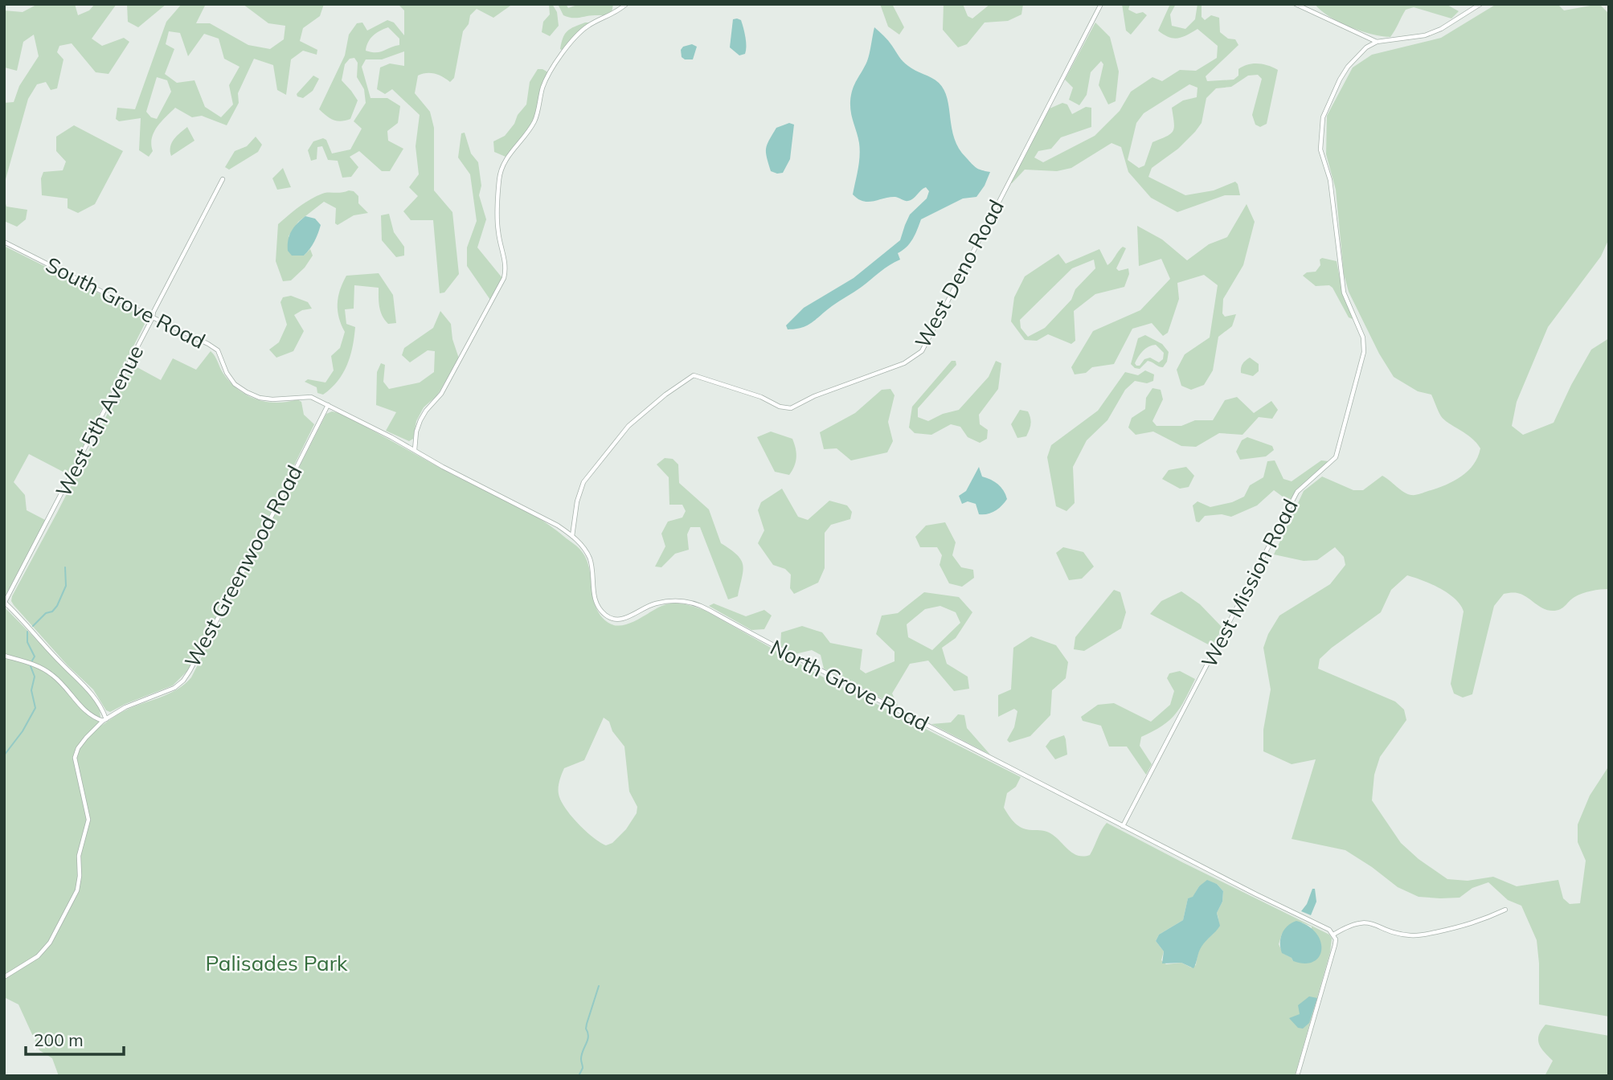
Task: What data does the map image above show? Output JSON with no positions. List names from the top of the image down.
{
  "streets": {
    "street": [
      "West Deno Road",
      "South Grove Road",
      "West 5th Avenue",
      "West Greenwood Road",
      "West Mission Road",
      "North Grove Road"
    ]
  },
  "crossings": [
    ["West Deno Road", "North Grove Road"],
    ["South Grove Road", "West 5th Avenue"],
    ["South Grove Road", "West Greenwood Road"],
    ["South Grove Road", "North Grove Road"],
    ["West Mission Road", "North Grove Road"]
  ],
  "parks": ["Palisades Park"],
  "scale_bar": "200 m"
}
